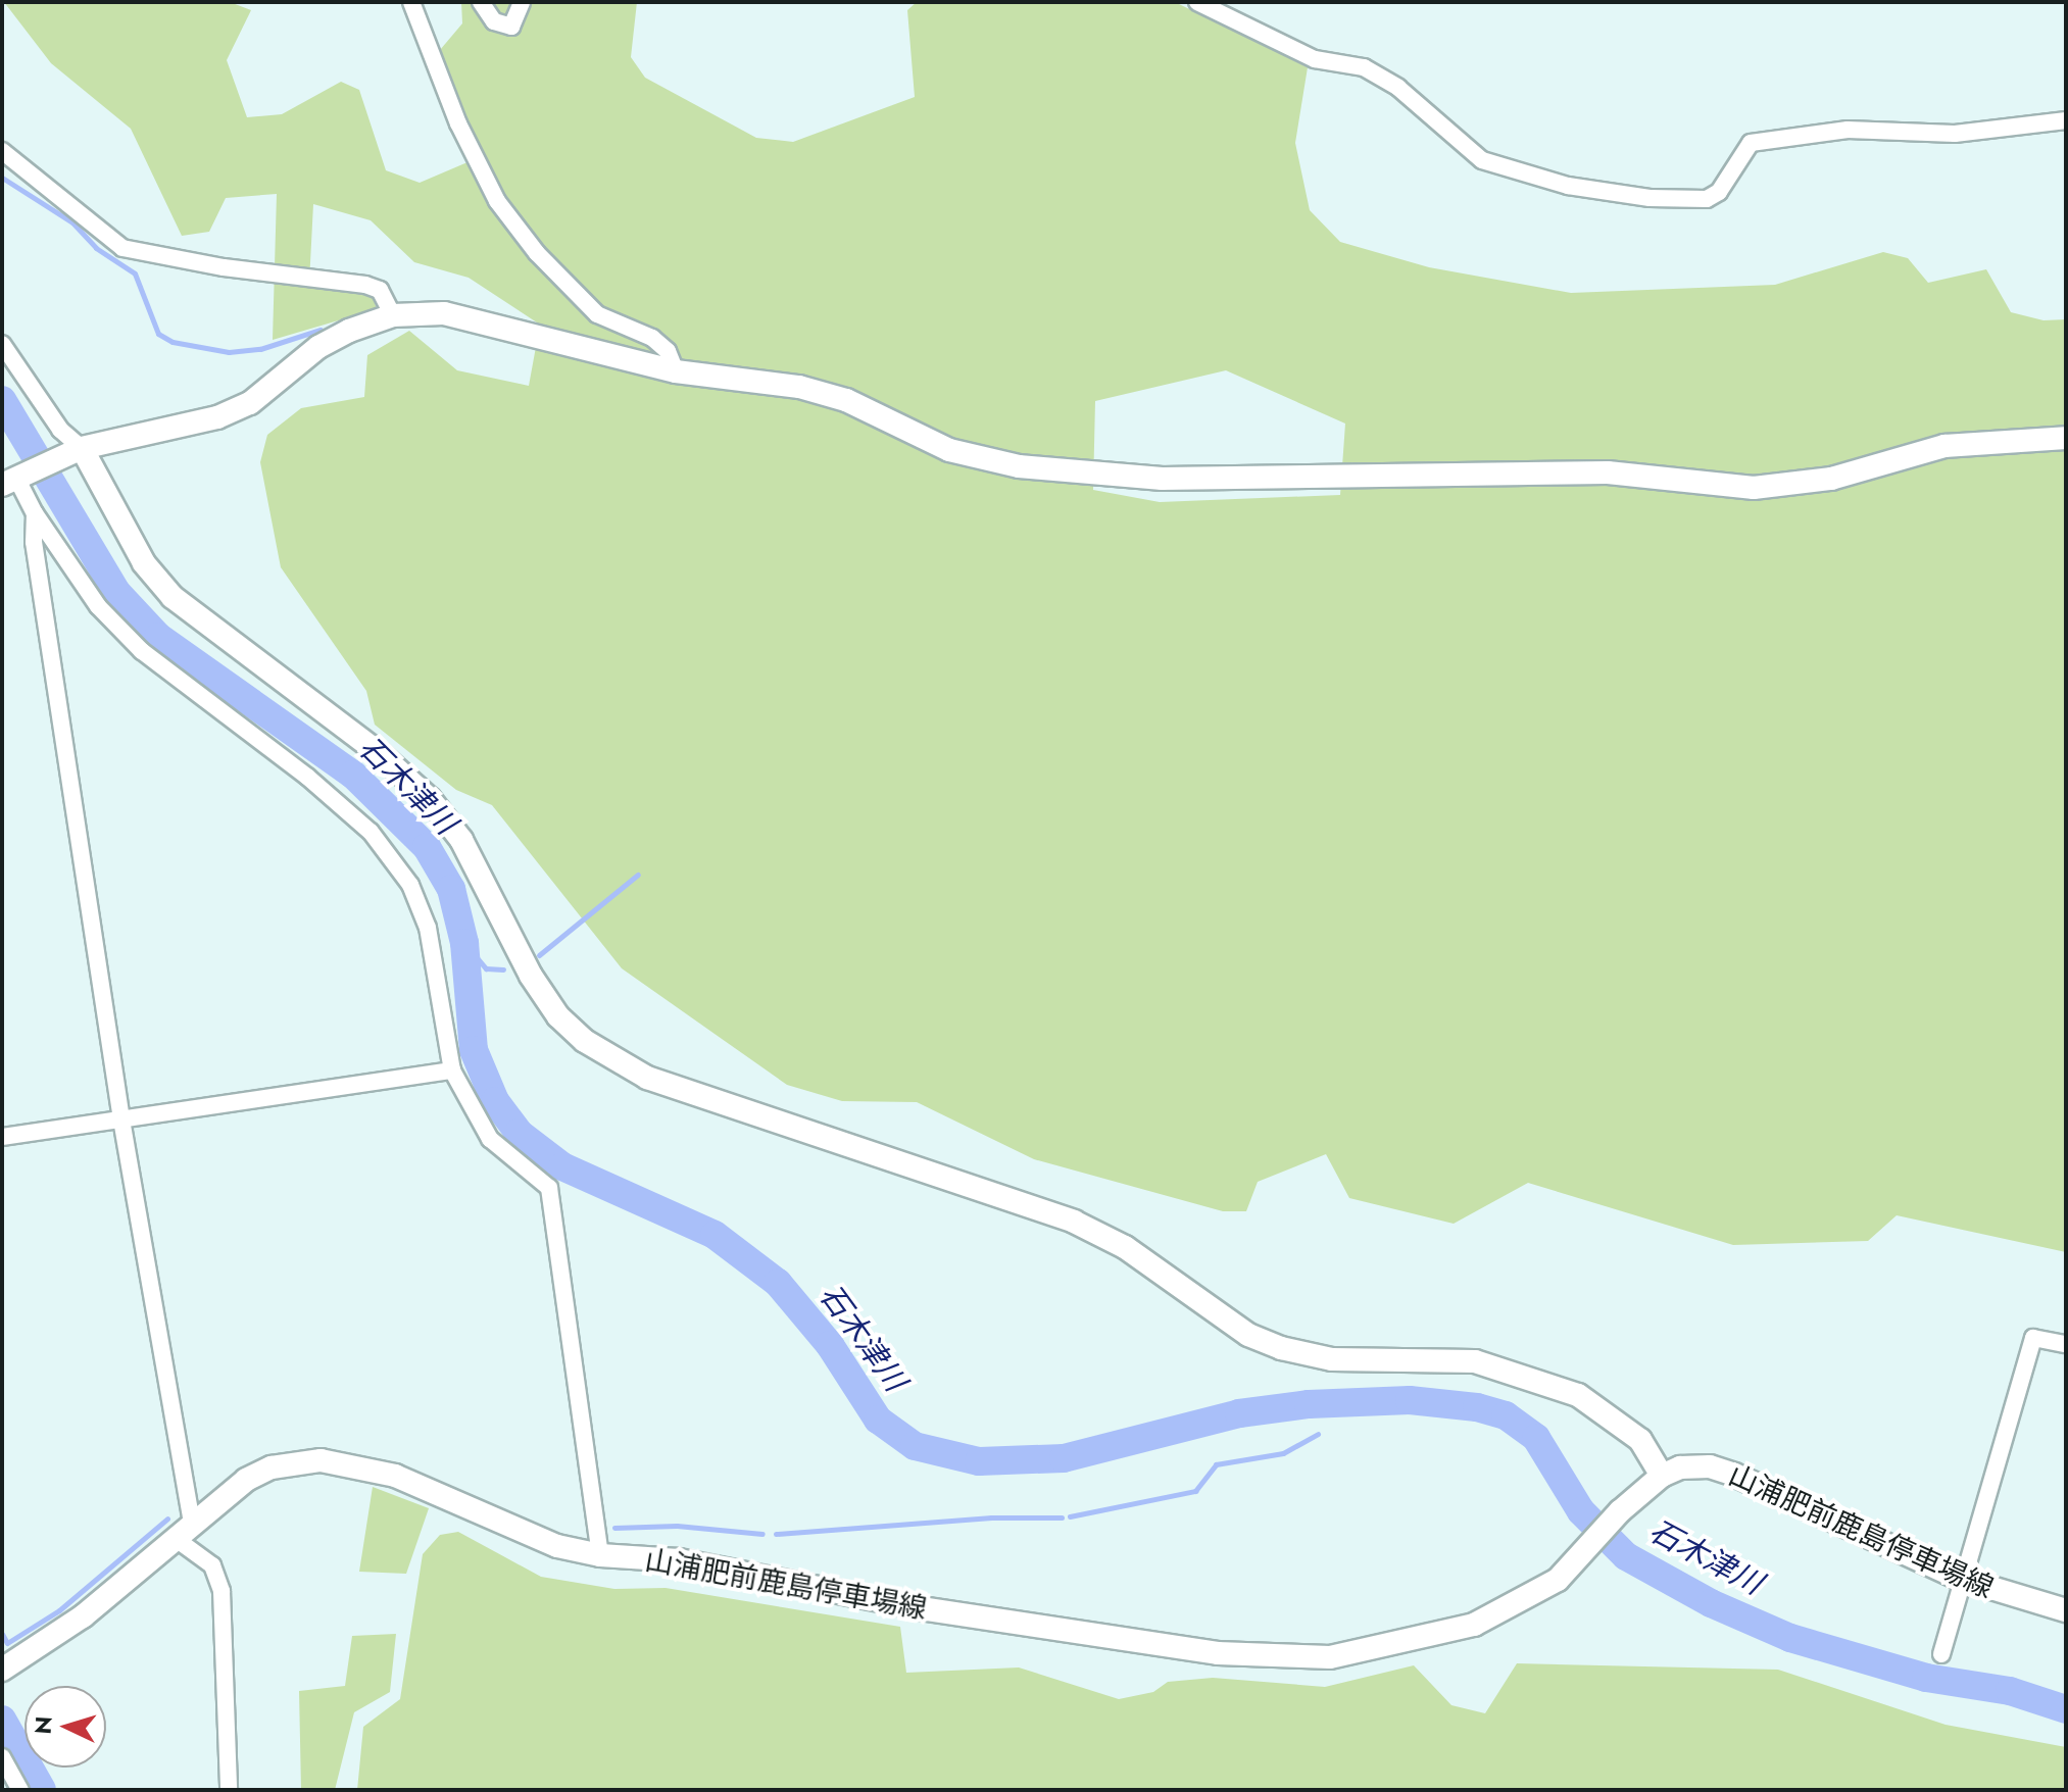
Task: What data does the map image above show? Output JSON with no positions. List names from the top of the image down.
{
  "streets": {
    "street": ["山浦肥前鹿島停車場線"]
  },
  "water": ["石木津川"],
  "north": "left"
}
